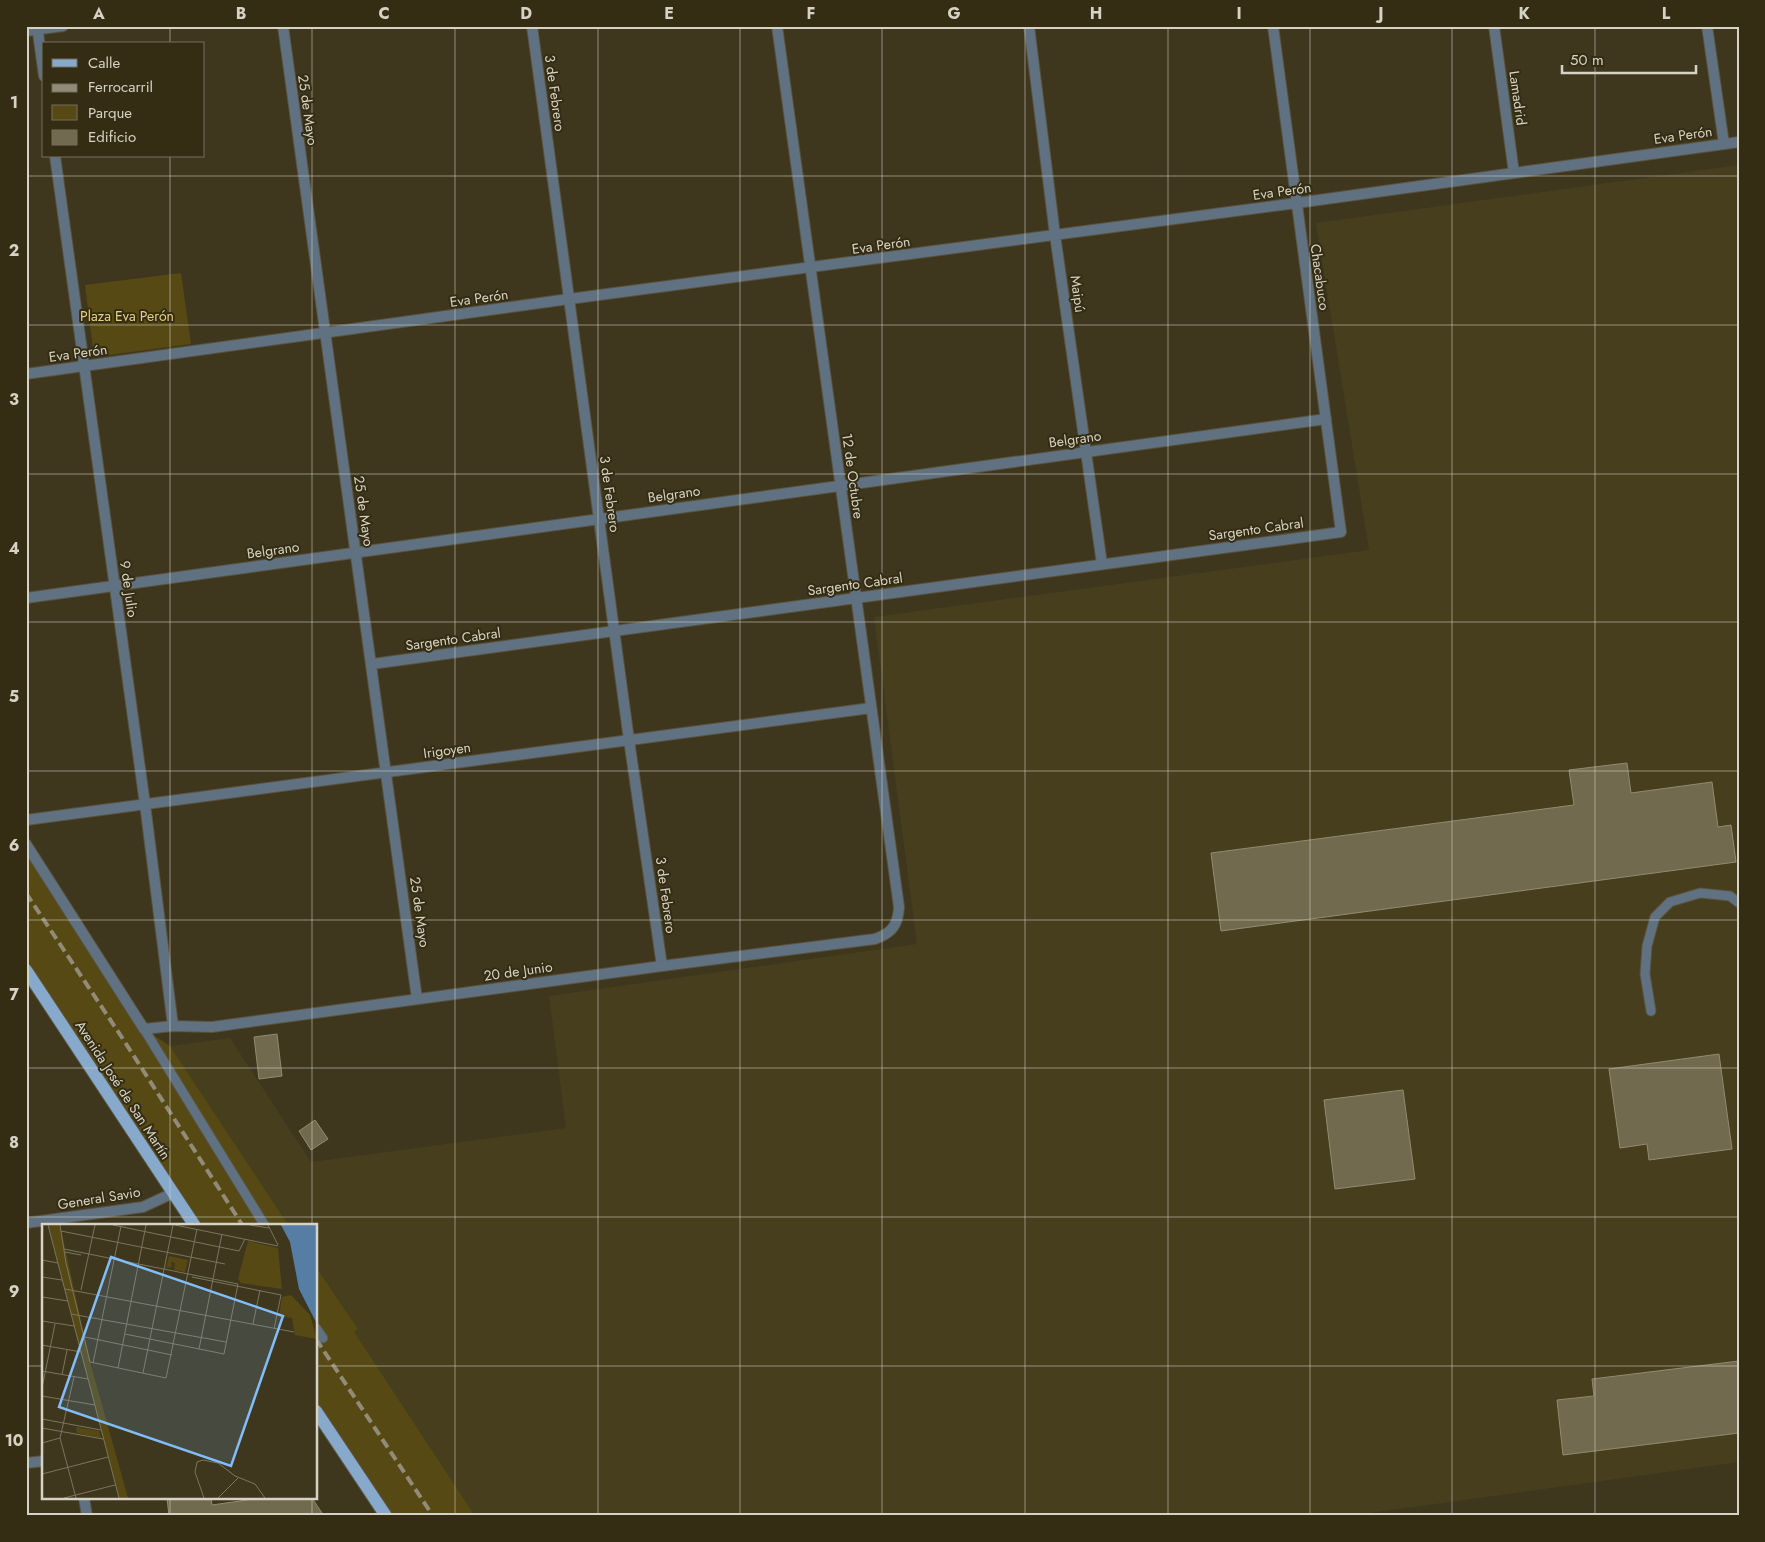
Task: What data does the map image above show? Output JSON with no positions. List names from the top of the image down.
{
  "streets": {
    "main road": ["Avenida José de San Martín"],
    "street": [
      "3 de Febrero",
      "Lamadrid",
      "25 de Mayo",
      "Eva Perón",
      "Chacabuco",
      "Maipú",
      "Belgrano",
      "12 de Octubre",
      "Sargento Cabral",
      "9 de Julio",
      "Irigoyen",
      "20 de Junio",
      "General Savio"
    ]
  },
  "crossings": [
    ["3 de Febrero", "Eva Perón"],
    ["3 de Febrero", "Belgrano"],
    ["3 de Febrero", "Sargento Cabral"],
    ["3 de Febrero", "Irigoyen"],
    ["3 de Febrero", "20 de Junio"],
    ["Lamadrid", "Eva Perón"],
    ["25 de Mayo", "Eva Perón"],
    ["25 de Mayo", "Belgrano"],
    ["25 de Mayo", "Sargento Cabral"],
    ["25 de Mayo", "Irigoyen"],
    ["25 de Mayo", "20 de Junio"],
    ["Eva Perón", "Chacabuco"],
    ["Eva Perón", "Maipú"],
    ["Eva Perón", "12 de Octubre"],
    ["Eva Perón", "9 de Julio"],
    ["Chacabuco", "Belgrano"],
    ["Chacabuco", "Sargento Cabral"],
    ["Maipú", "Belgrano"],
    ["Maipú", "Sargento Cabral"],
    ["Belgrano", "12 de Octubre"],
    ["Belgrano", "9 de Julio"],
    ["12 de Octubre", "Sargento Cabral"],
    ["12 de Octubre", "Irigoyen"],
    ["12 de Octubre", "20 de Junio"],
    ["9 de Julio", "Irigoyen"],
    ["9 de Julio", "20 de Junio"],
    ["Avenida José de San Martín", "General Savio"]
  ],
  "parks": ["Plaza Eva Perón"],
  "legend": [
    "Calle",
    "Ferrocarril",
    "Parque",
    "Edificio"
  ],
  "scale_bar": "50 m",
  "grid": {
    "columns": [
      "A",
      "B",
      "C",
      "D",
      "E",
      "F",
      "G",
      "H",
      "I",
      "J",
      "K",
      "L"
    ],
    "rows": [
      "1",
      "2",
      "3",
      "4",
      "5",
      "6",
      "7",
      "8",
      "9",
      "10"
    ]
  }
}
